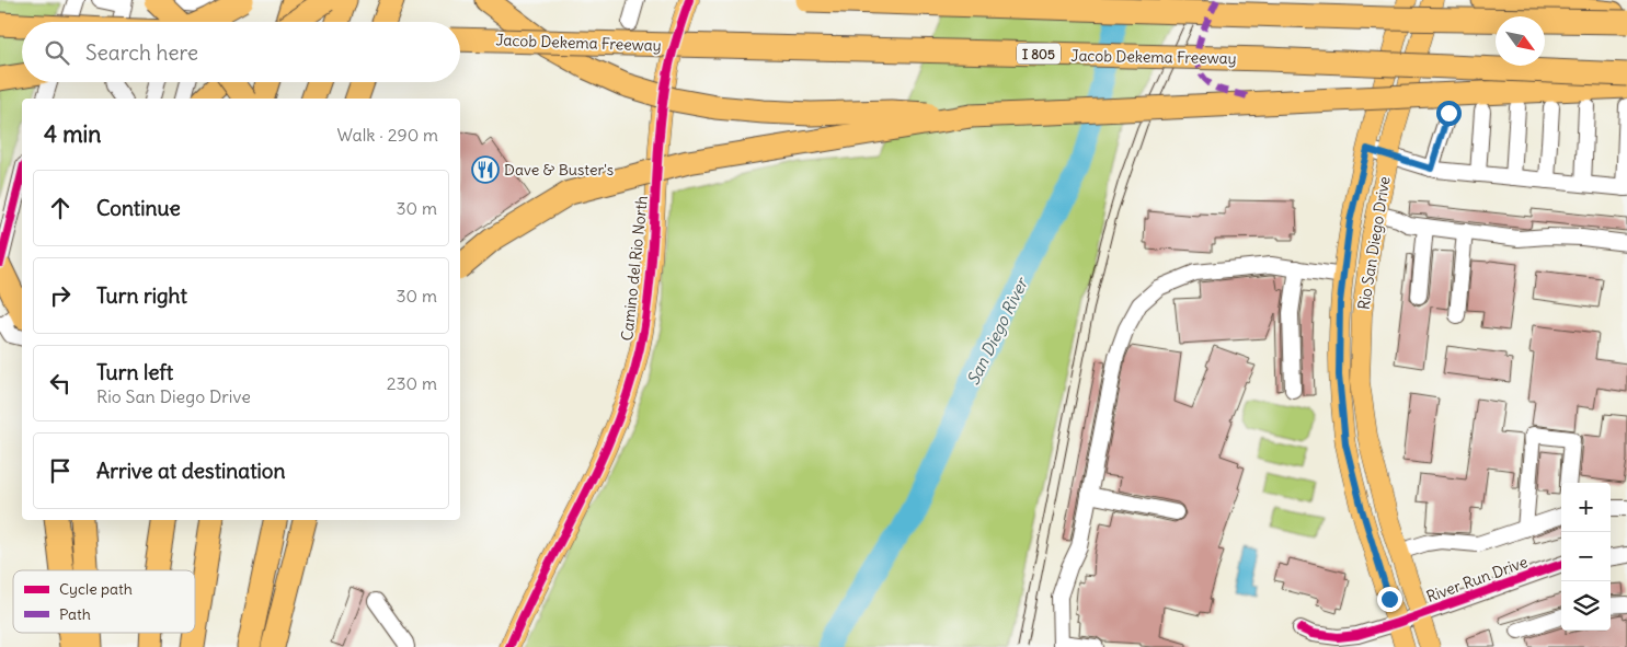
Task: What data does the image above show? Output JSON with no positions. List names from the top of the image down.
{
  "streets": {
    "highway": ["Jacob Dekema Freeway", "I 805"],
    "main road": ["Rio San Diego Drive", "Camino del Rio North"],
    "street": ["River Run Drive"]
  },
  "crossings": [
    ["Rio San Diego Drive", "River Run Drive"]
  ],
  "water": ["San Diego River"],
  "places": {
    "restaurant": ["Dave & Buster's"]
  },
  "legend": ["Cycle path", "Path"],
  "north": "bottom right",
  "page": {
    "search": "Search here",
    "heading": ["4 min", "Walk · 290 m"],
    "list": [
      ["Continue", "30 m"],
      ["Turn right", "30 m"],
      ["Turn left", "Rio San Diego Drive", "230 m"],
      "Arrive at destination"
    ],
    "map_buttons": ["+", "−"]
  }
}
